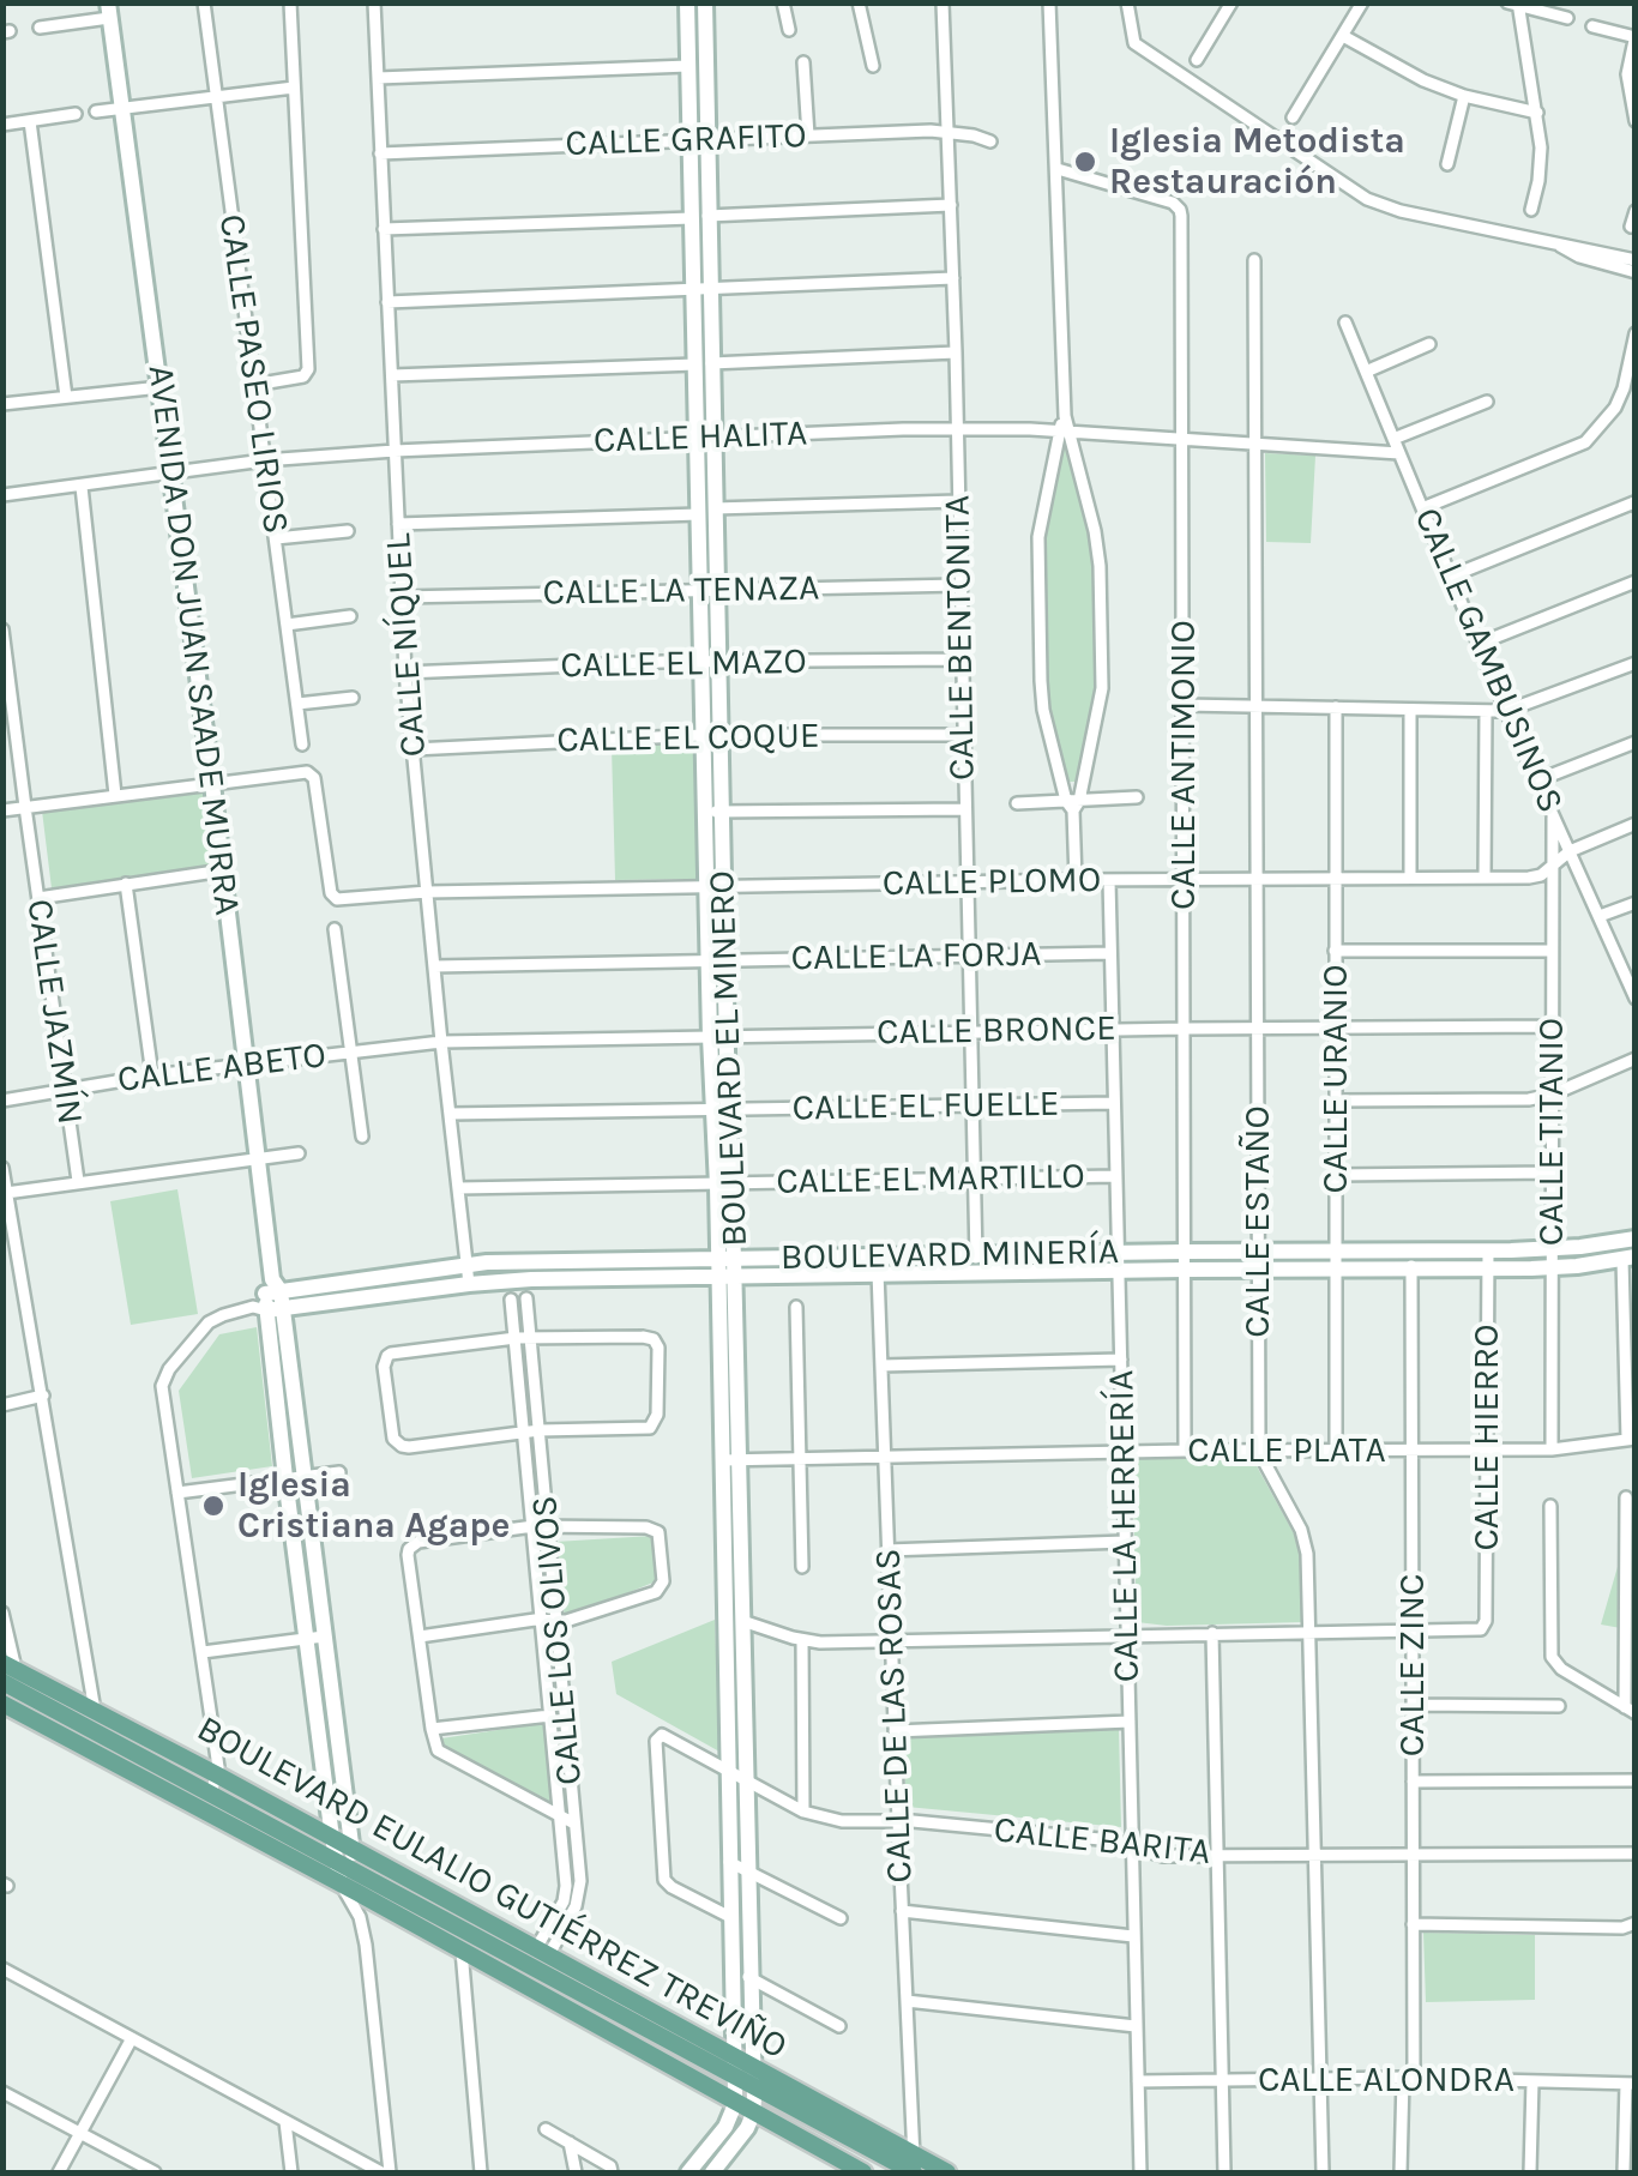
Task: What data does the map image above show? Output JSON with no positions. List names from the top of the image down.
{
  "streets": {
    "main road": ["BOULEVARD EULALIO GUTIÉRREZ TREVIÑO"],
    "street": [
      "CALLE GRAFITO",
      "CALLE PASEO LIRIOS",
      "CALLE HALITA",
      "CALLE LA TENAZA",
      "CALLE BENTONITA",
      "AVENIDA DON JUAN SAADE MURRA",
      "CALLE NÍQUEL",
      "CALLE GAMBUSINOS",
      "CALLE EL MAZO",
      "CALLE EL COQUE",
      "CALLE ANTIMONIO",
      "CALLE PLOMO",
      "CALLE LA FORJA",
      "CALLE JAZMÍN",
      "CALLE BRONCE",
      "BOULEVARD EL MINERO",
      "CALLE ABETO",
      "CALLE URANIO",
      "CALLE EL FUELLE",
      "CALLE TITANIO",
      "CALLE EL MARTILLO",
      "CALLE ESTAÑO",
      "BOULEVARD MINERÍA",
      "CALLE HIERRO",
      "CALLE PLATA",
      "CALLE LA HERRERÍA",
      "CALLE LOS OLIVOS",
      "CALLE ZINC",
      "CALLE DE LAS ROSAS",
      "CALLE BARITA",
      "CALLE ALONDRA"
    ]
  },
  "crossings": [
    ["CALLE GRAFITO", "CALLE BENTONITA"],
    ["CALLE GRAFITO", "CALLE NÍQUEL"],
    ["CALLE GRAFITO", "BOULEVARD EL MINERO"],
    ["CALLE PASEO LIRIOS", "CALLE HALITA"],
    ["CALLE HALITA", "CALLE BENTONITA"],
    ["CALLE HALITA", "AVENIDA DON JUAN SAADE MURRA"],
    ["CALLE HALITA", "CALLE NÍQUEL"],
    ["CALLE HALITA", "CALLE GAMBUSINOS"],
    ["CALLE HALITA", "CALLE ANTIMONIO"],
    ["CALLE HALITA", "BOULEVARD EL MINERO"],
    ["CALLE HALITA", "CALLE ESTAÑO"],
    ["CALLE LA TENAZA", "CALLE BENTONITA"],
    ["CALLE LA TENAZA", "CALLE NÍQUEL"],
    ["CALLE LA TENAZA", "BOULEVARD EL MINERO"],
    ["CALLE BENTONITA", "CALLE EL MAZO"],
    ["CALLE BENTONITA", "CALLE EL COQUE"],
    ["CALLE BENTONITA", "CALLE PLOMO"],
    ["CALLE BENTONITA", "CALLE LA FORJA"],
    ["CALLE BENTONITA", "CALLE BRONCE"],
    ["CALLE BENTONITA", "CALLE EL FUELLE"],
    ["CALLE BENTONITA", "CALLE EL MARTILLO"],
    ["CALLE BENTONITA", "BOULEVARD MINERÍA"],
    ["AVENIDA DON JUAN SAADE MURRA", "CALLE PLOMO"],
    ["AVENIDA DON JUAN SAADE MURRA", "CALLE ABETO"],
    ["AVENIDA DON JUAN SAADE MURRA", "BOULEVARD MINERÍA"],
    ["AVENIDA DON JUAN SAADE MURRA", "BOULEVARD EULALIO GUTIÉRREZ TREVIÑO"],
    ["CALLE NÍQUEL", "CALLE EL MAZO"],
    ["CALLE NÍQUEL", "CALLE EL COQUE"],
    ["CALLE NÍQUEL", "CALLE PLOMO"],
    ["CALLE NÍQUEL", "CALLE LA FORJA"],
    ["CALLE NÍQUEL", "CALLE BRONCE"],
    ["CALLE NÍQUEL", "CALLE ABETO"],
    ["CALLE NÍQUEL", "CALLE EL FUELLE"],
    ["CALLE NÍQUEL", "CALLE EL MARTILLO"],
    ["CALLE NÍQUEL", "BOULEVARD MINERÍA"],
    ["CALLE GAMBUSINOS", "CALLE PLOMO"],
    ["CALLE GAMBUSINOS", "CALLE TITANIO"],
    ["CALLE EL MAZO", "BOULEVARD EL MINERO"],
    ["CALLE EL COQUE", "BOULEVARD EL MINERO"],
    ["CALLE ANTIMONIO", "CALLE PLOMO"],
    ["CALLE ANTIMONIO", "CALLE BRONCE"],
    ["CALLE ANTIMONIO", "BOULEVARD MINERÍA"],
    ["CALLE ANTIMONIO", "CALLE PLATA"],
    ["CALLE PLOMO", "BOULEVARD EL MINERO"],
    ["CALLE PLOMO", "CALLE URANIO"],
    ["CALLE PLOMO", "CALLE TITANIO"],
    ["CALLE PLOMO", "CALLE ESTAÑO"],
    ["CALLE PLOMO", "CALLE LA HERRERÍA"],
    ["CALLE LA FORJA", "BOULEVARD EL MINERO"],
    ["CALLE LA FORJA", "CALLE LA HERRERÍA"],
    ["CALLE JAZMÍN", "CALLE ABETO"],
    ["CALLE BRONCE", "BOULEVARD EL MINERO"],
    ["CALLE BRONCE", "CALLE ABETO"],
    ["CALLE BRONCE", "CALLE URANIO"],
    ["CALLE BRONCE", "CALLE TITANIO"],
    ["CALLE BRONCE", "CALLE ESTAÑO"],
    ["CALLE BRONCE", "CALLE LA HERRERÍA"],
    ["BOULEVARD EL MINERO", "CALLE EL FUELLE"],
    ["BOULEVARD EL MINERO", "CALLE EL MARTILLO"],
    ["BOULEVARD EL MINERO", "BOULEVARD MINERÍA"],
    ["BOULEVARD EL MINERO", "CALLE PLATA"],
    ["BOULEVARD EL MINERO", "CALLE BARITA"],
    ["BOULEVARD EL MINERO", "BOULEVARD EULALIO GUTIÉRREZ TREVIÑO"],
    ["CALLE URANIO", "BOULEVARD MINERÍA"],
    ["CALLE URANIO", "CALLE PLATA"],
    ["CALLE EL FUELLE", "CALLE LA HERRERÍA"],
    ["CALLE TITANIO", "BOULEVARD MINERÍA"],
    ["CALLE TITANIO", "CALLE PLATA"],
    ["CALLE EL MARTILLO", "CALLE LA HERRERÍA"],
    ["CALLE ESTAÑO", "BOULEVARD MINERÍA"],
    ["CALLE ESTAÑO", "CALLE PLATA"],
    ["CALLE ESTAÑO", "CALLE BARITA"],
    ["CALLE ESTAÑO", "CALLE ALONDRA"],
    ["BOULEVARD MINERÍA", "CALLE HIERRO"],
    ["BOULEVARD MINERÍA", "CALLE LA HERRERÍA"],
    ["BOULEVARD MINERÍA", "CALLE ZINC"],
    ["BOULEVARD MINERÍA", "CALLE DE LAS ROSAS"],
    ["CALLE HIERRO", "CALLE PLATA"],
    ["CALLE HIERRO", "CALLE ZINC"],
    ["CALLE PLATA", "CALLE LA HERRERÍA"],
    ["CALLE PLATA", "CALLE ZINC"],
    ["CALLE PLATA", "CALLE DE LAS ROSAS"],
    ["CALLE LA HERRERÍA", "CALLE BARITA"],
    ["CALLE LA HERRERÍA", "CALLE ALONDRA"],
    ["CALLE LOS OLIVOS", "BOULEVARD EULALIO GUTIÉRREZ TREVIÑO"],
    ["CALLE ZINC", "CALLE BARITA"],
    ["CALLE ZINC", "CALLE ALONDRA"],
    ["CALLE DE LAS ROSAS", "CALLE BARITA"],
    ["CALLE DE LAS ROSAS", "BOULEVARD EULALIO GUTIÉRREZ TREVIÑO"]
  ],
  "places": ["Iglesia Metodista Restauración", "Iglesia Cristiana Agape"]
}
